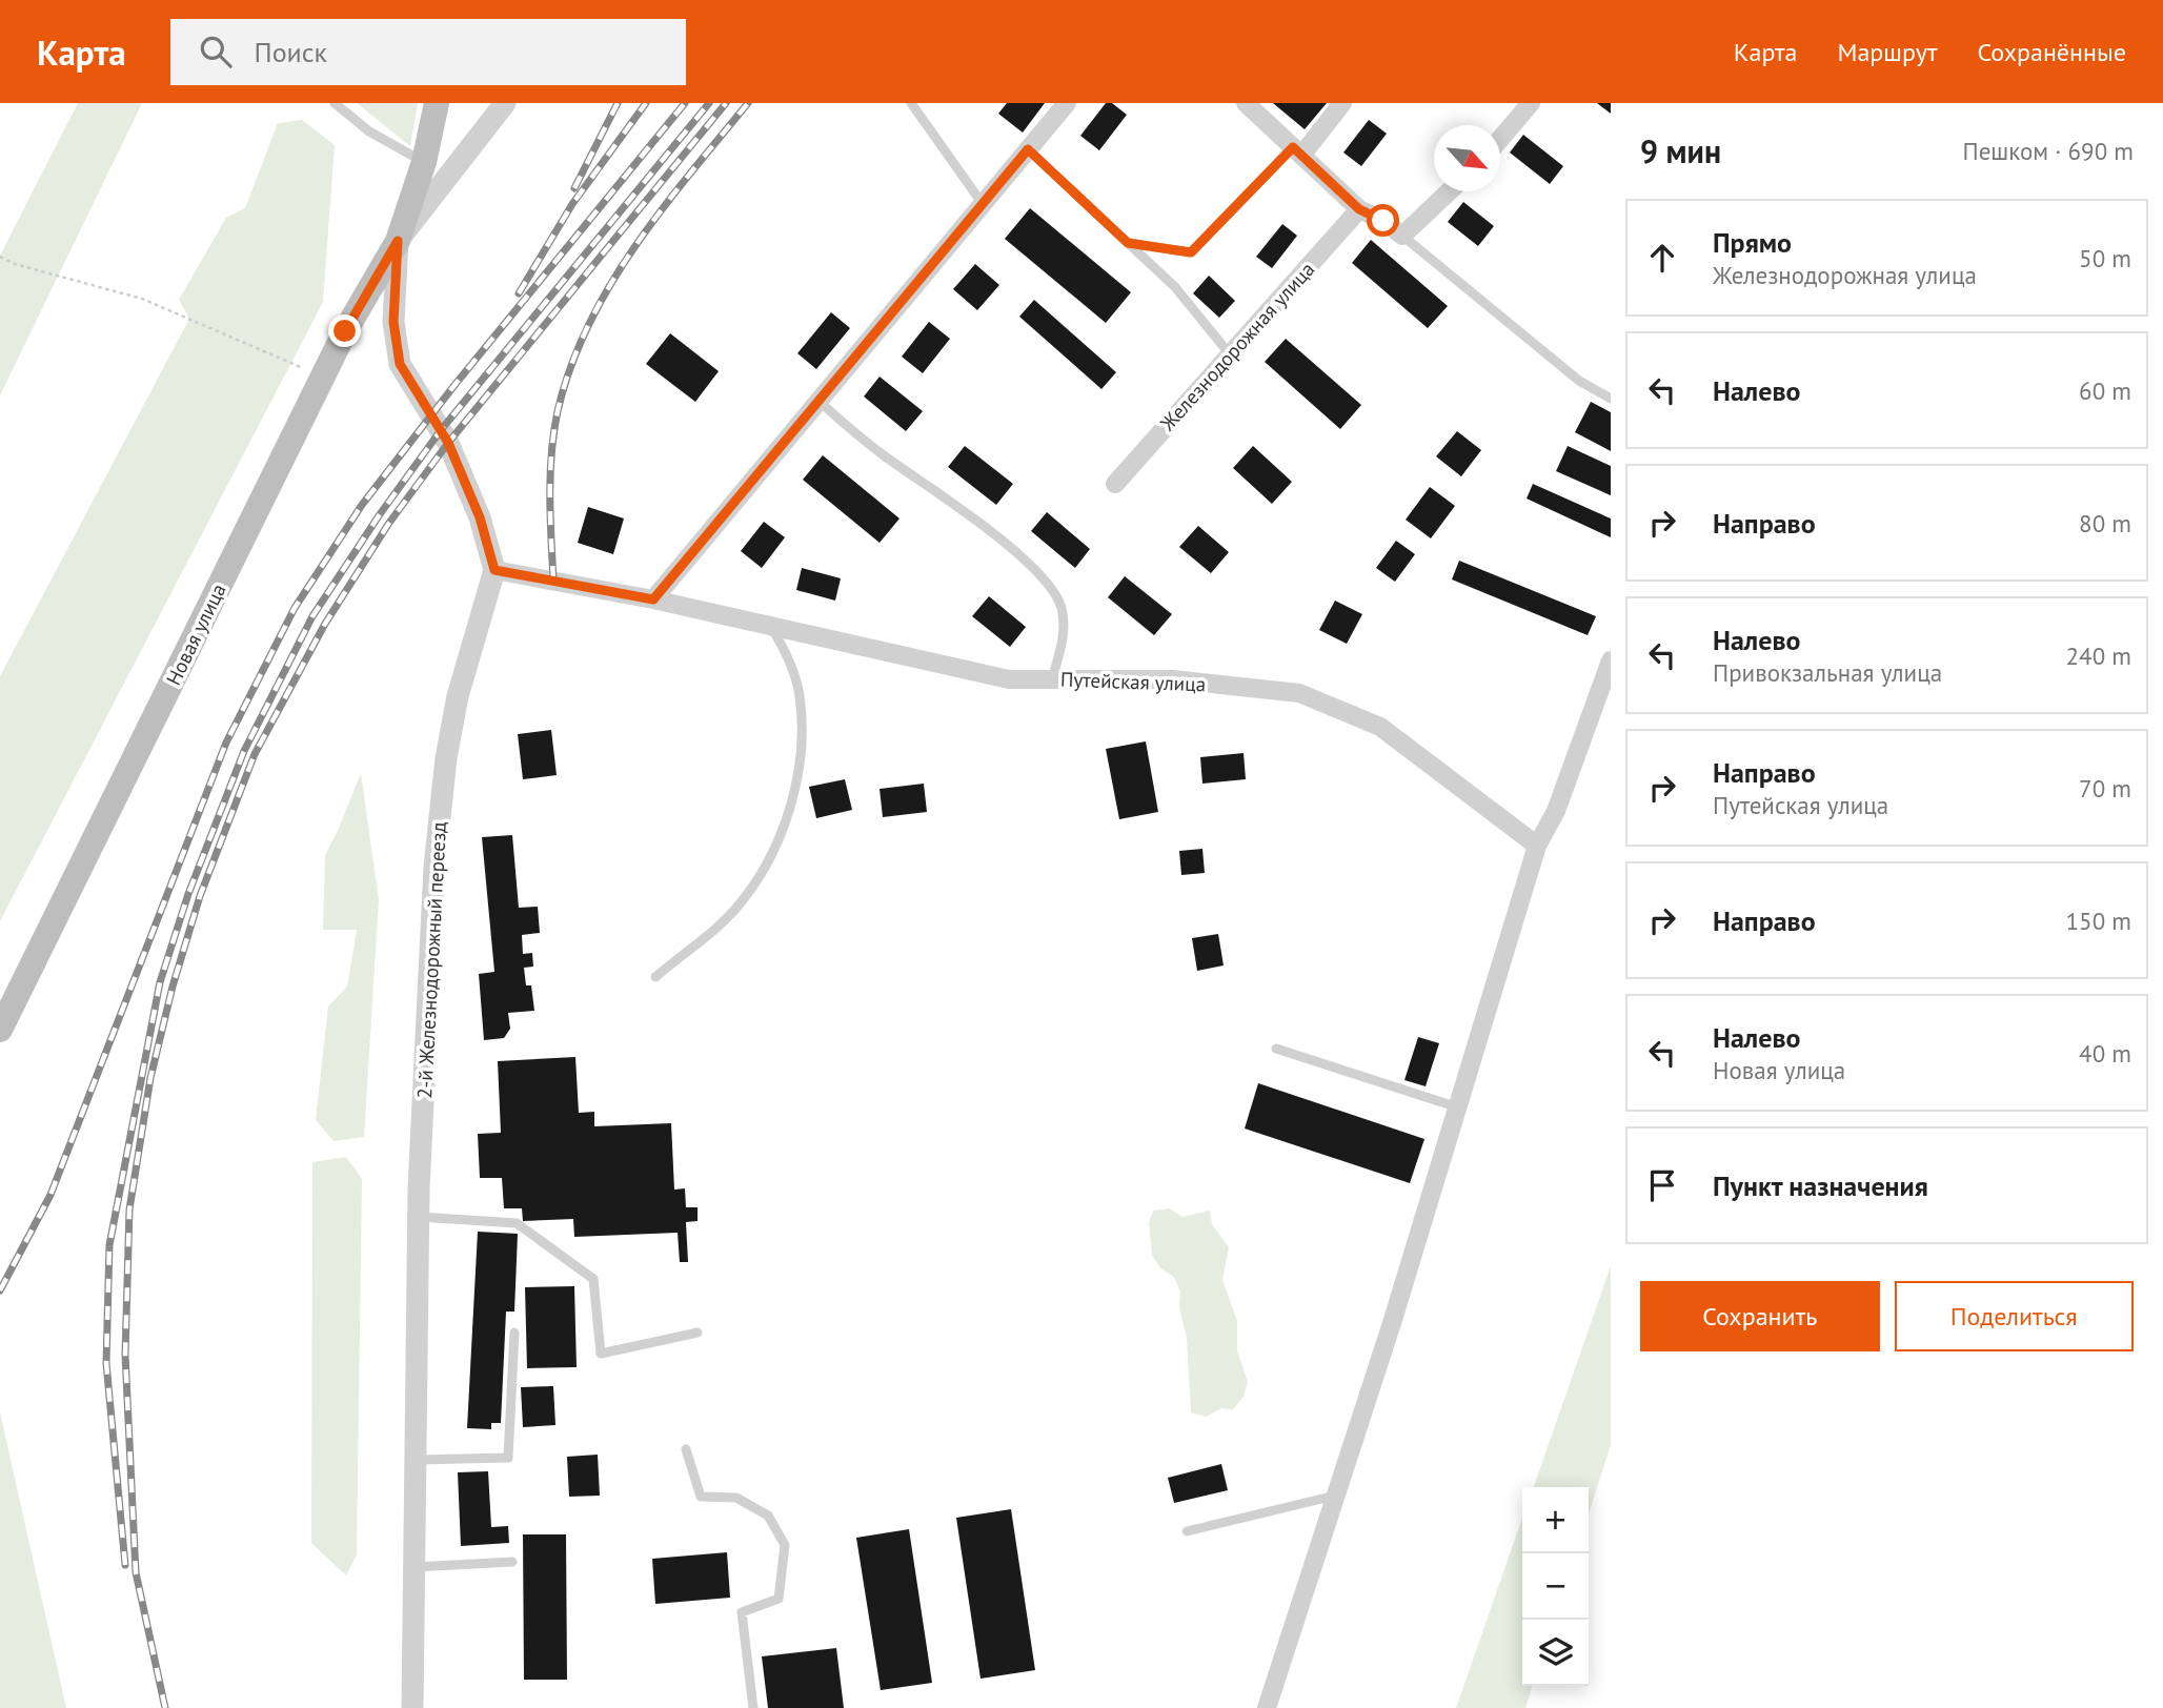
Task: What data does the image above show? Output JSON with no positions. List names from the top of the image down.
{
  "streets": {
    "main road": ["Новая улица"],
    "street": ["Железнодорожная улица", "Путейская улица", "2-й Железнодорожный переезд"]
  },
  "crossings": [
    ["Путейская улица", "2-й Железнодорожный переезд"]
  ],
  "north": "bottom right",
  "page": {
    "header": "Карта",
    "search": "Поиск",
    "nav": ["Карта", "Маршрут", "Сохранённые"],
    "heading": ["9 мин", "Пешком · 690 m"],
    "list": [
      ["Прямо", "Железнодорожная улица", "50 m"],
      ["Налево", "60 m"],
      ["Направо", "80 m"],
      ["Налево", "Привокзальная улица", "240 m"],
      ["Направо", "Путейская улица", "70 m"],
      ["Направо", "150 m"],
      ["Налево", "Новая улица", "40 m"],
      "Пункт назначения"
    ],
    "buttons": ["Сохранить", "Поделиться"],
    "map_buttons": ["+", "−"]
  }
}
